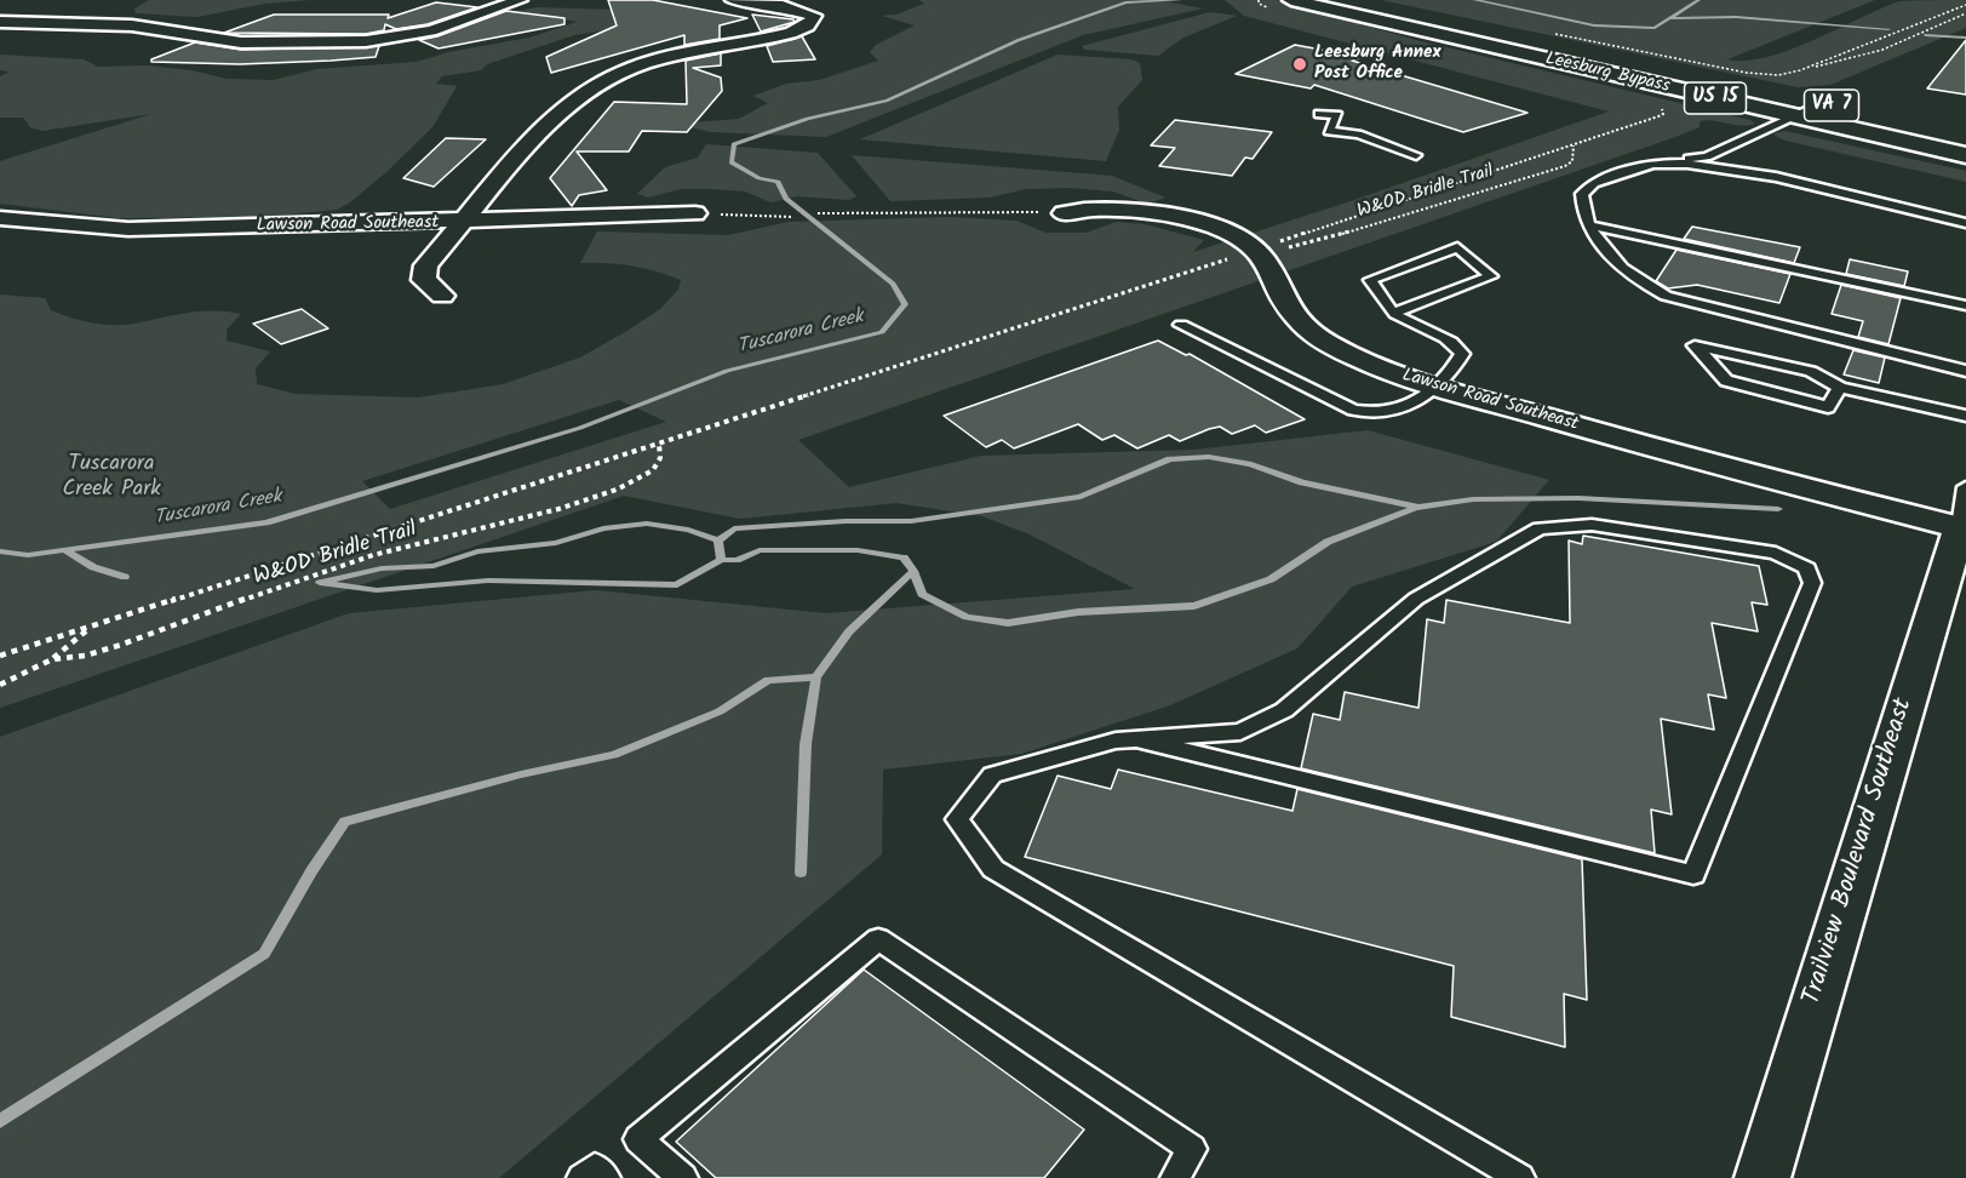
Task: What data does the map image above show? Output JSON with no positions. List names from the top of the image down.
{
  "streets": {
    "highway": ["Leesburg Bypass", "US 15", "VA 7"],
    "street": ["Lawson Road Southeast", "Trailview Boulevard Southeast"],
    "path": ["W&OD Bridle Trail"]
  },
  "crossings": [
    ["Leesburg Bypass", "VA 7"],
    ["Lawson Road Southeast", "Trailview Boulevard Southeast"]
  ],
  "water": ["Tuscarora Creek"],
  "parks": ["Tuscarora Creek Park"],
  "places": ["Leesburg Annex Post Office"]
}
